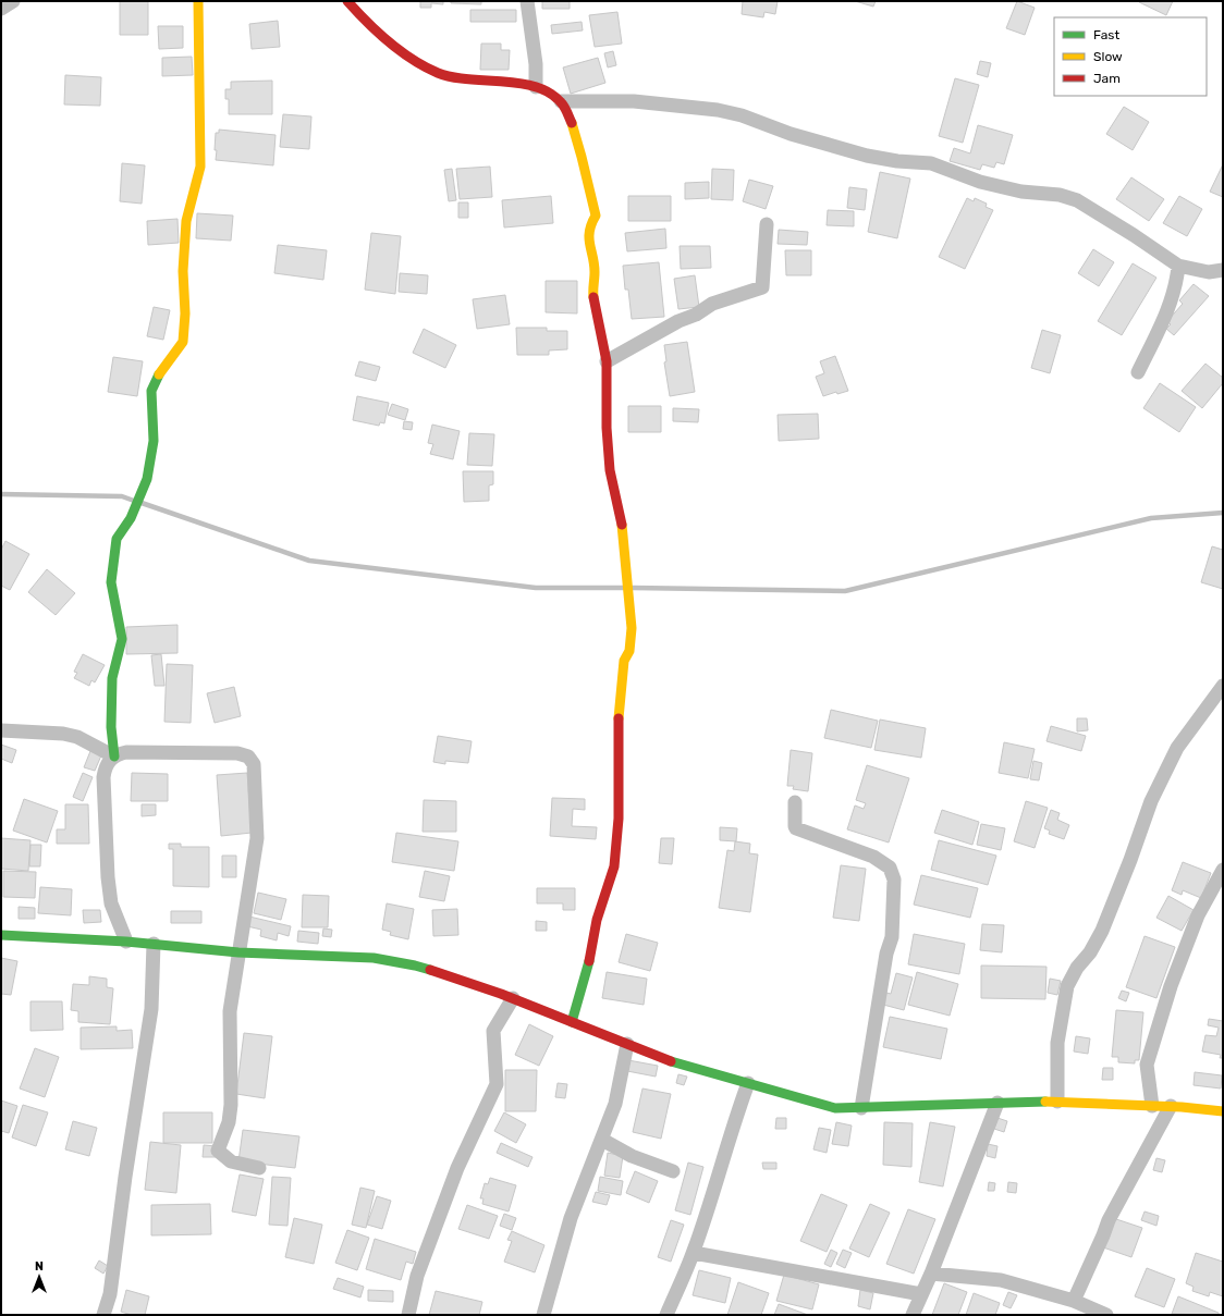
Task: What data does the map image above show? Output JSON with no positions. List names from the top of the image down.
{
  "legend": ["Fast", "Slow", "Jam"],
  "north": "top"
}
